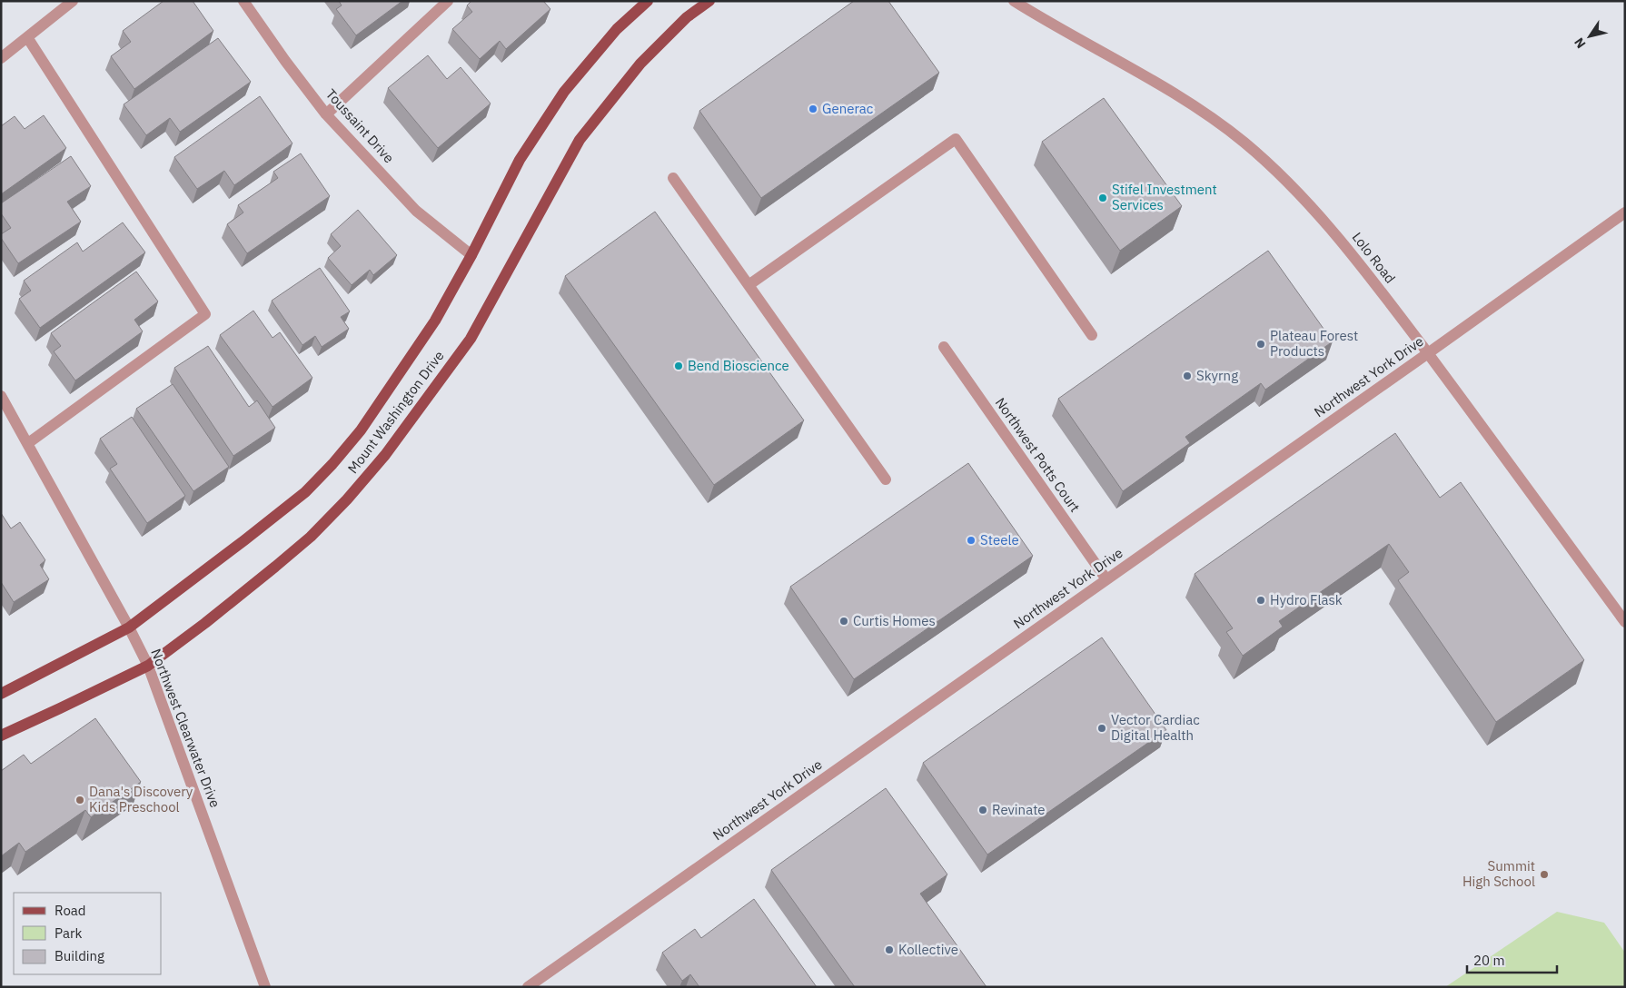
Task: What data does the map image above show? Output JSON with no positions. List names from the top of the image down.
{
  "streets": {
    "main road": ["Mount Washington Drive"],
    "street": [
      "Toussaint Drive",
      "Lolo Road",
      "Northwest York Drive",
      "Northwest Potts Court",
      "Northwest Clearwater Drive"
    ]
  },
  "crossings": [
    ["Toussaint Drive", "Mount Washington Drive"],
    ["Lolo Road", "Northwest York Drive"],
    ["Northwest York Drive", "Northwest Potts Court"],
    ["Mount Washington Drive", "Northwest Clearwater Drive"]
  ],
  "places": [
    "Generac",
    "Stifel Investment Services",
    "Plateau Forest Products",
    "Bend Bioscience",
    "Skyrng",
    "Steele",
    "Hydro Flask",
    "Curtis Homes",
    "Vector Cardiac Digital Health",
    "Dana's Discovery Kids Preschool",
    "Revinate",
    "Summit High School",
    "Kollective"
  ],
  "legend": ["Road", "Park", "Building"],
  "scale_bar": "20 m",
  "north": "bottom left"
}
